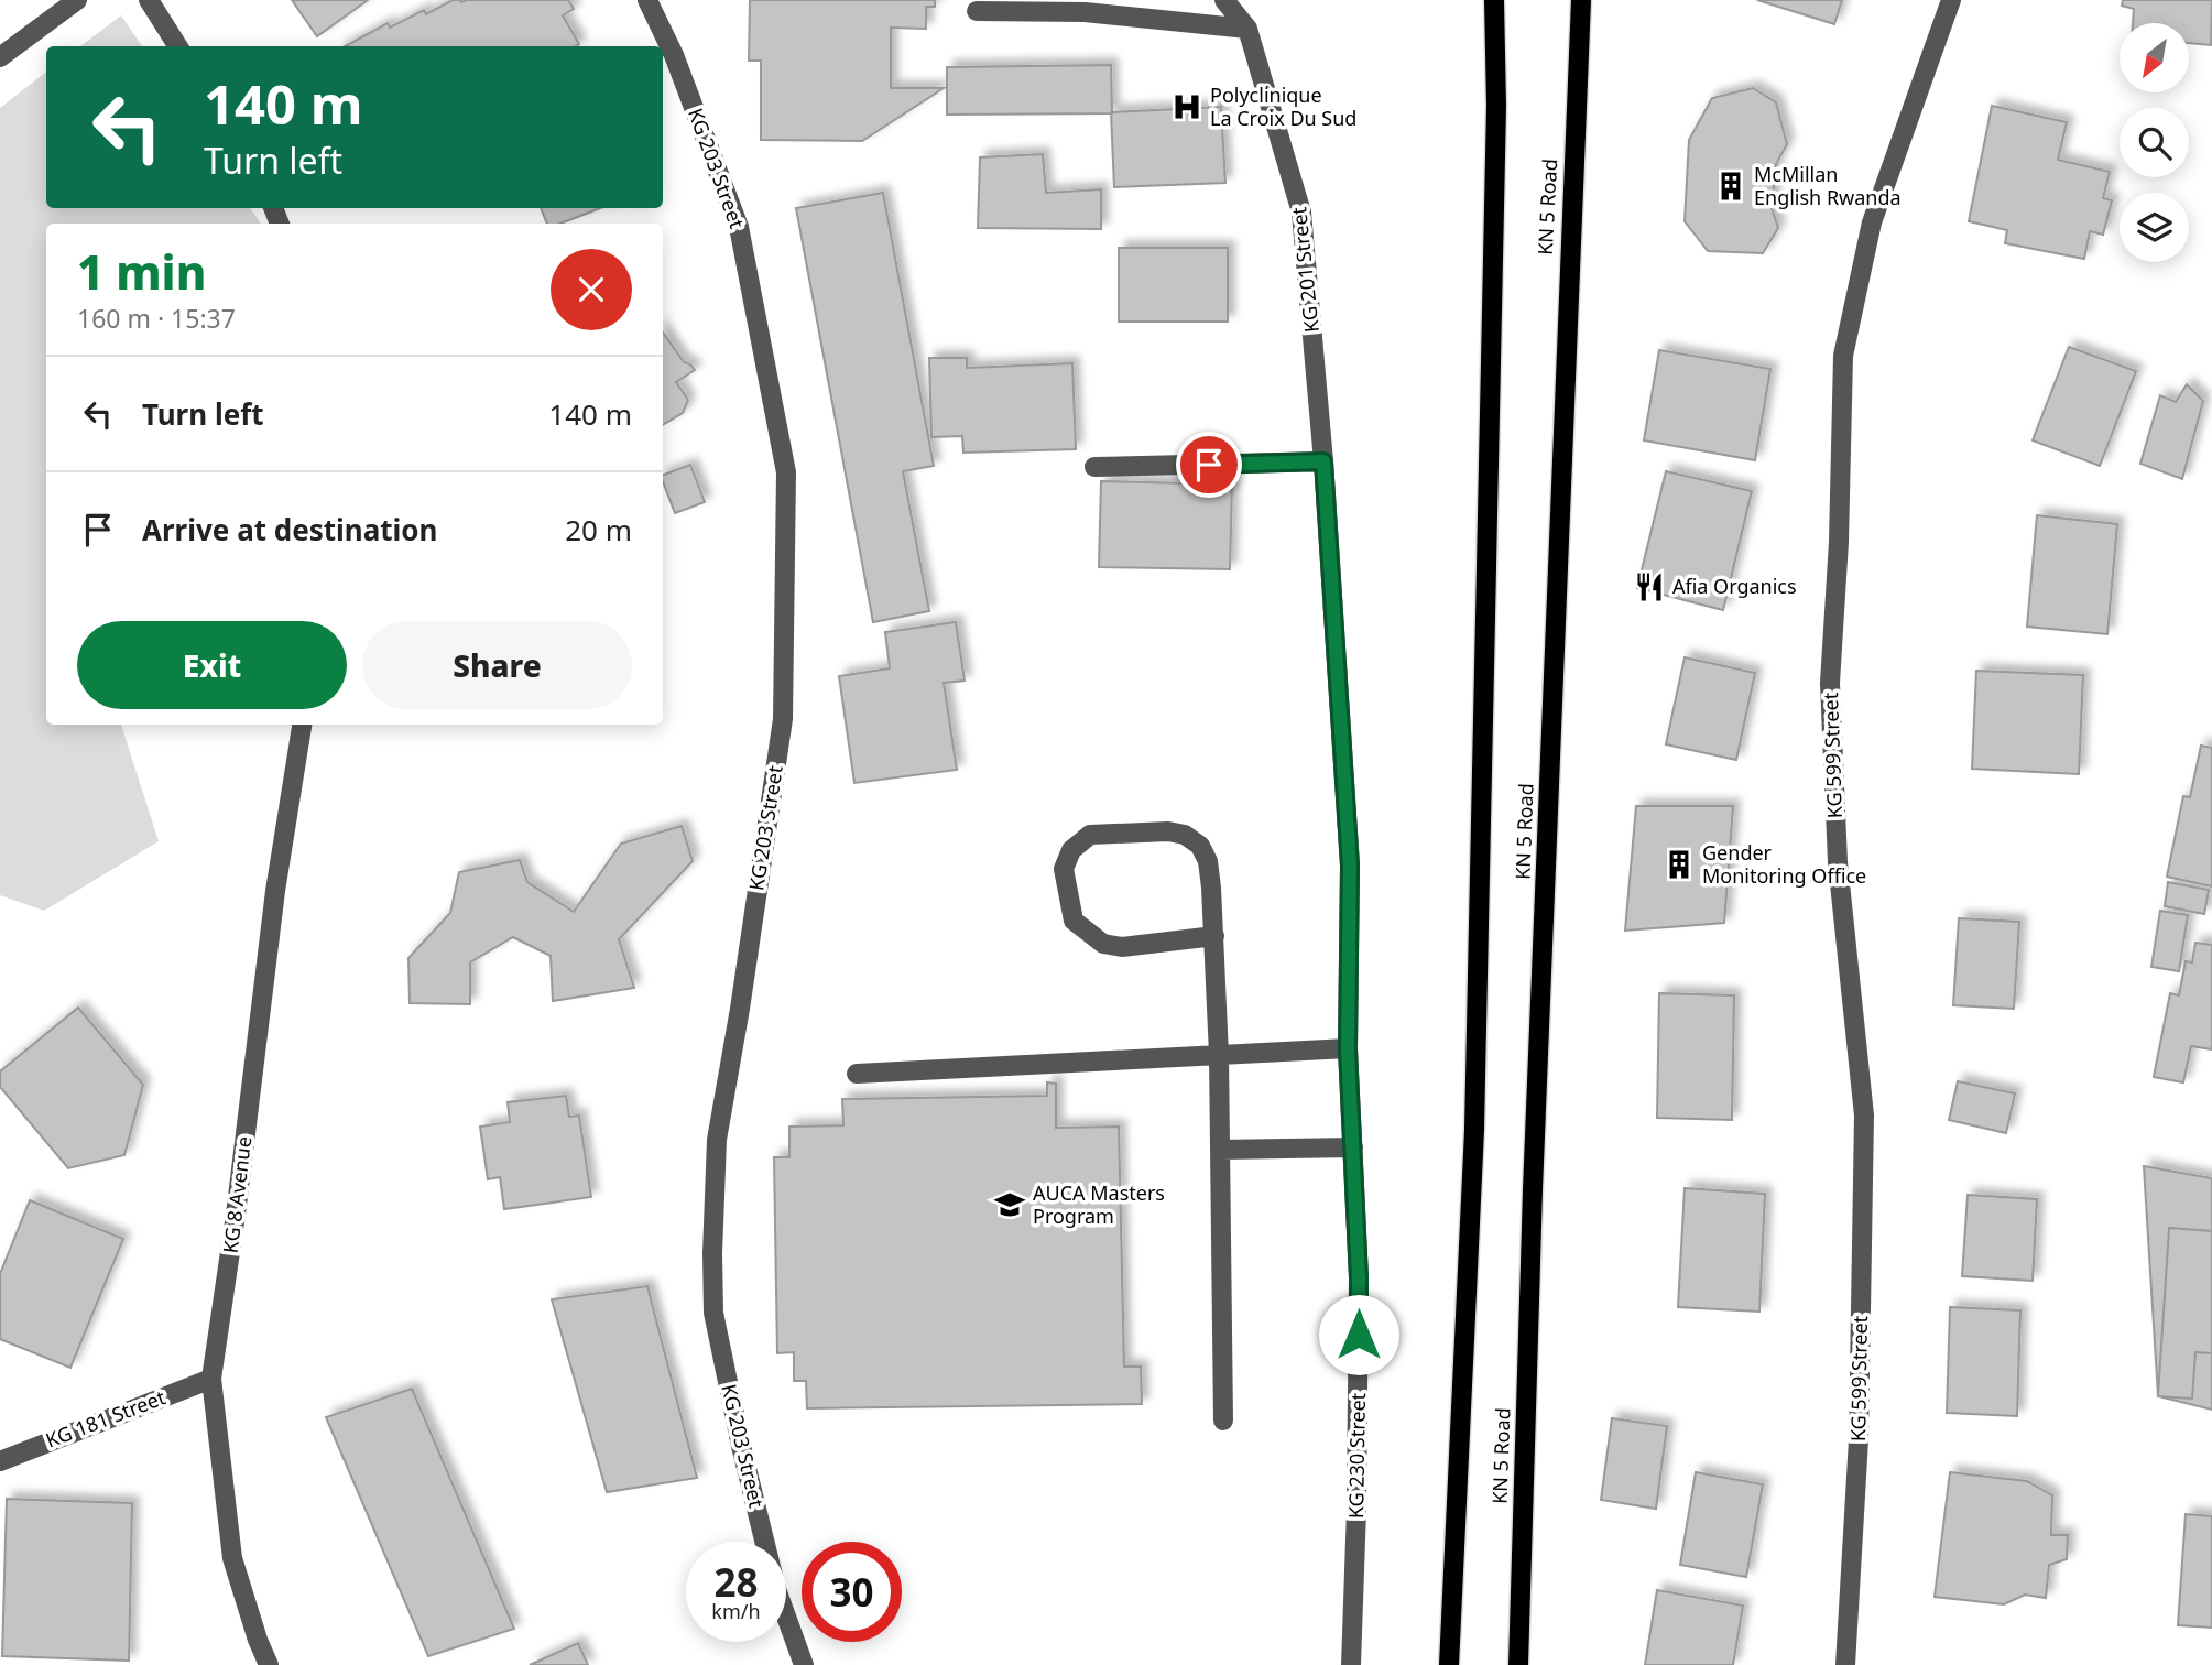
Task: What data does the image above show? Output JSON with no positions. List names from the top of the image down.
{
  "streets": {
    "main road": ["KN 5 Road"],
    "street": [
      "KG 203 Street",
      "KG 201 Street",
      "KG 599 Street",
      "KG 8 Avenue",
      "KG 181 Street",
      "KG 230 Street"
    ]
  },
  "crossings": [
    ["KG 201 Street", "KG 230 Street"],
    ["KG 8 Avenue", "KG 181 Street"]
  ],
  "places": {
    "hospital": ["Polyclinique La Croix Du Sud"],
    "building": ["McMillan English Rwanda", "Gender Monitoring Office"],
    "restaurant": ["Afia Organics"],
    "school or university": ["AUCA Masters Program"]
  },
  "north": "bottom left",
  "page": {
    "turn": ["140 m", "Turn left"],
    "heading": ["1 min", "160 m · 15:37"],
    "list": [
      {
        "name": "Turn left",
        "value": "140 m"
      },
      {
        "name": "Arrive at destination",
        "value": "20 m"
      }
    ],
    "buttons": ["Exit", "Share"],
    "speed": "28 km/h",
    "limit": "30"
  }
}
